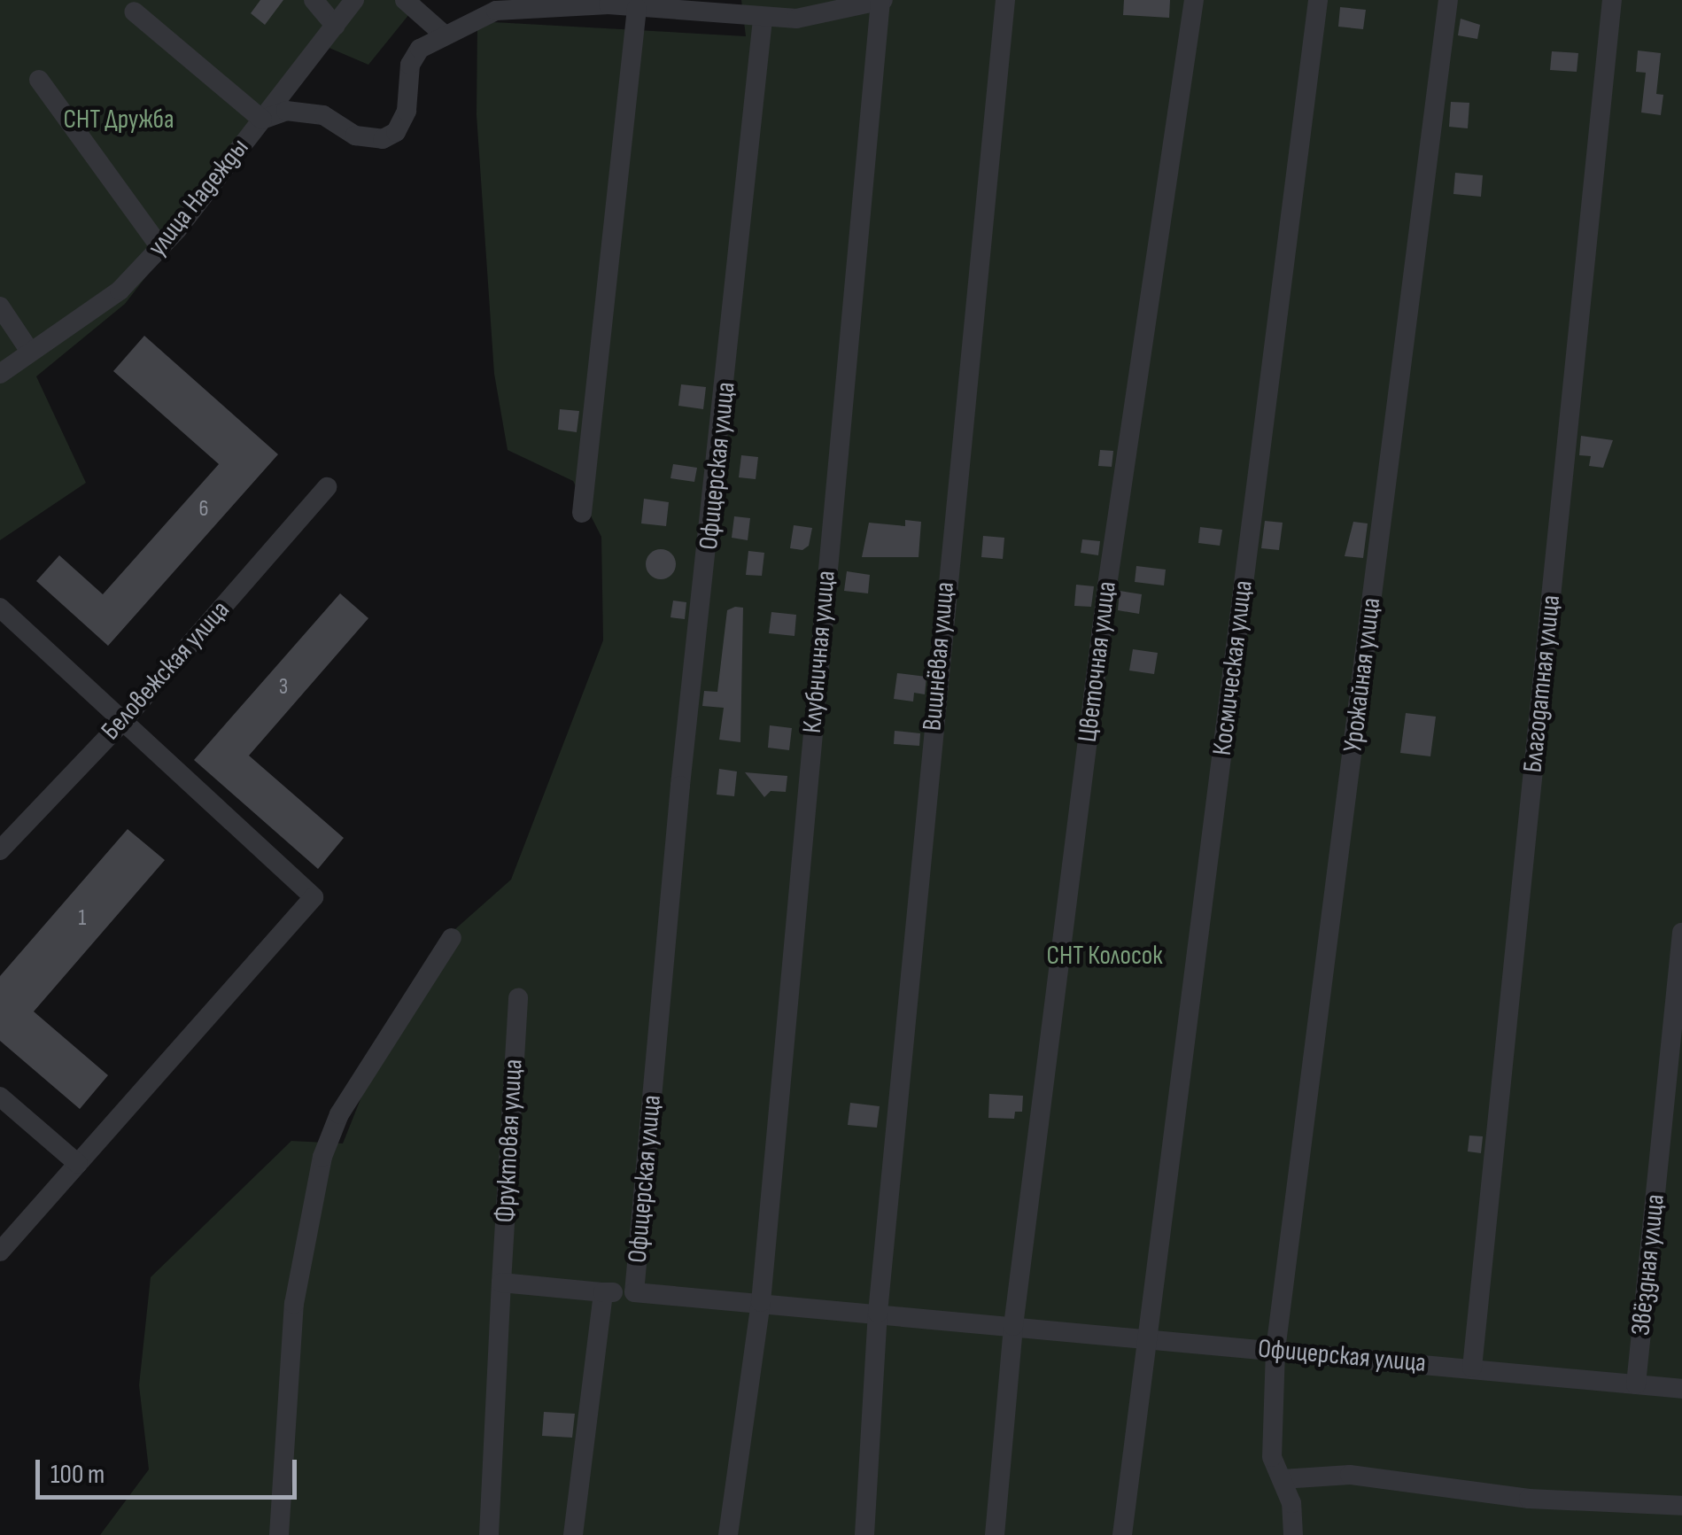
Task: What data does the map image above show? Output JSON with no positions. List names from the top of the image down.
{
  "streets": {
    "street": [
      "улица Надежды",
      "Офицерская улица",
      "Клубничная улица",
      "Вишнёвая улица",
      "Цветочная улица",
      "Космическая улица",
      "Беловежская улица",
      "Урожайная улица",
      "Благодатная улица",
      "Фруктовая улица",
      "Звёздная улица"
    ]
  },
  "crossings": [
    ["Офицерская улица", "Клубничная улица"],
    ["Офицерская улица", "Вишнёвая улица"],
    ["Офицерская улица", "Цветочная улица"],
    ["Офицерская улица", "Космическая улица"],
    ["Офицерская улица", "Урожайная улица"],
    ["Офицерская улица", "Благодатная улица"],
    ["Офицерская улица", "Звёздная улица"]
  ],
  "parks": ["СНТ Дружба", "СНТ Колосок"],
  "house_numbers": ["6", "3", "1"],
  "scale_bar": "100 m"
}
